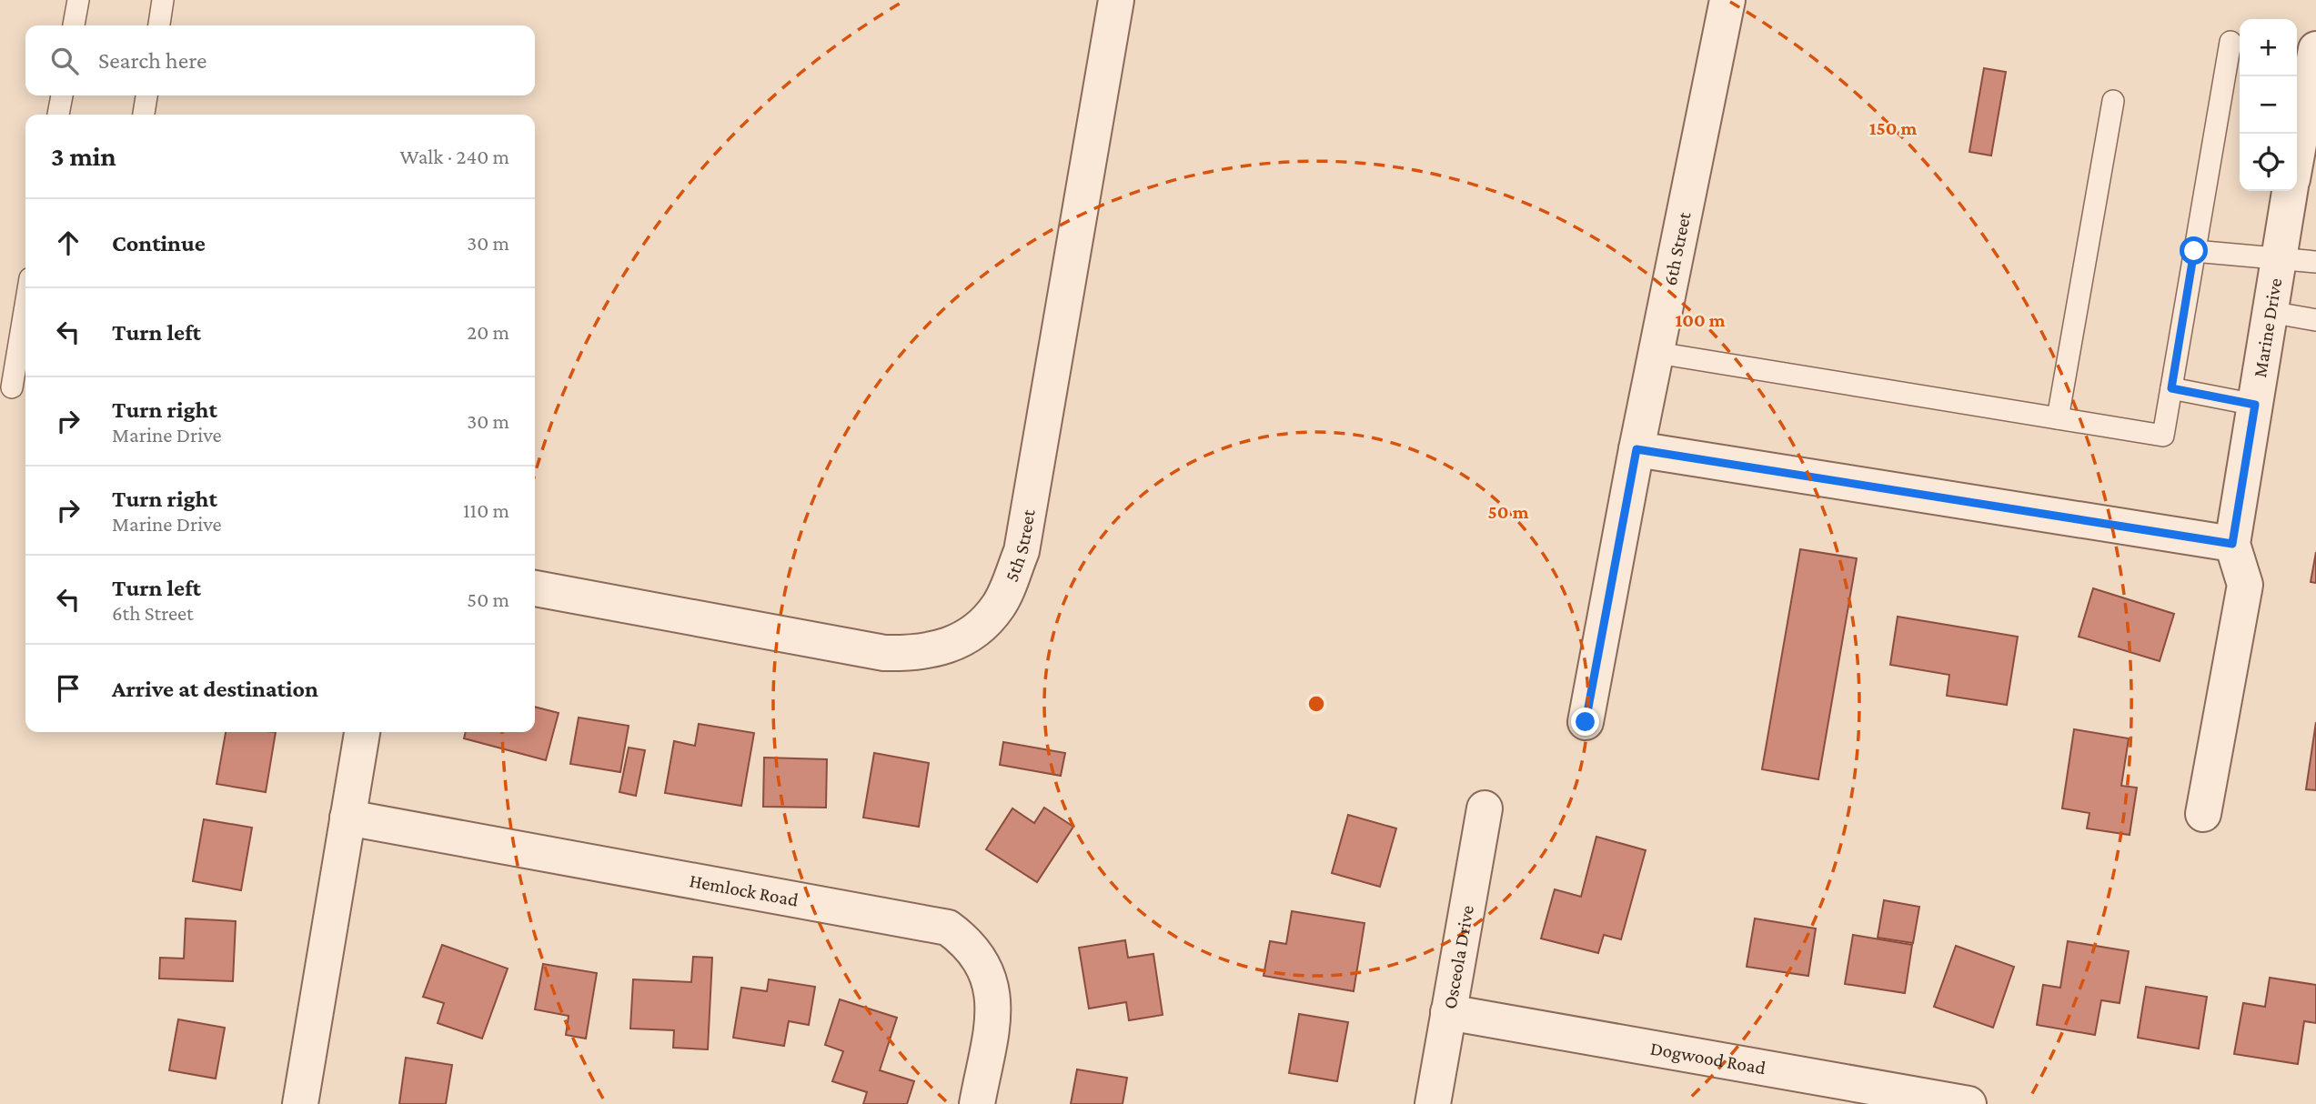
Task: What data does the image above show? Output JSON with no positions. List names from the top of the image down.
{
  "streets": {
    "street": [
      "6th Street",
      "Marine Drive",
      "5th Street",
      "Hemlock Road",
      "Osceola Drive",
      "Dogwood Road"
    ]
  },
  "crossings": [
    ["Osceola Drive", "Dogwood Road"]
  ],
  "page": {
    "map_buttons": ["+", "−"],
    "search": "Search here",
    "heading": ["3 min", "Walk · 240 m"],
    "list": [
      ["Continue", "30 m"],
      ["Turn left", "20 m"],
      ["Turn right", "Marine Drive", "30 m"],
      ["Turn right", "Marine Drive", "110 m"],
      ["Turn left", "6th Street", "50 m"],
      "Arrive at destination"
    ]
  },
  "rings": ["150 m", "100 m", "50 m"]
}
